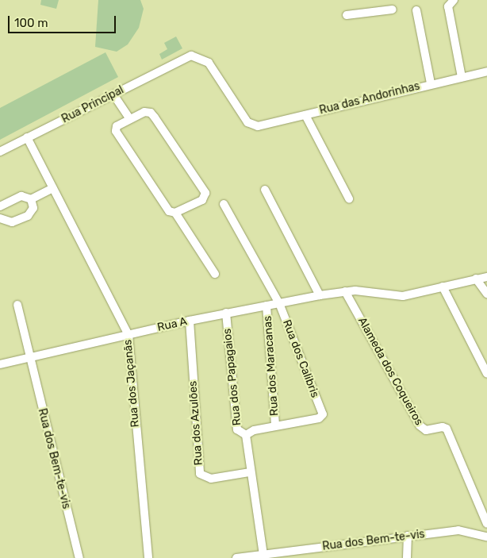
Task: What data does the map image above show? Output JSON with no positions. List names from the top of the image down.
{
  "streets": {
    "street": [
      "Rua das Andorinhas",
      "Rua Principal",
      "Rua A",
      "Rua dos Calibris",
      "Rua dos Maracanas",
      "Alameda dos Coqueiros",
      "Rua dos Papagaios",
      "Rua dos Jaçanãs",
      "Rua dos Azulões",
      "Rua dos Bem-te-vis"
    ]
  },
  "crossings": [
    ["Rua das Andorinhas", "Rua Principal"],
    ["Rua Principal", "Rua dos Jaçanãs"],
    ["Rua A", "Rua dos Calibris"],
    ["Rua A", "Rua dos Maracanas"],
    ["Rua A", "Alameda dos Coqueiros"],
    ["Rua A", "Rua dos Papagaios"],
    ["Rua A", "Rua dos Jaçanãs"],
    ["Rua A", "Rua dos Azulões"],
    ["Rua A", "Rua dos Bem-te-vis"],
    ["Rua dos Calibris", "Rua dos Maracanas"],
    ["Rua dos Maracanas", "Rua dos Papagaios"],
    ["Rua dos Papagaios", "Rua dos Azulões"],
    ["Rua dos Papagaios", "Rua dos Bem-te-vis"]
  ],
  "scale_bar": "100 m"
}
